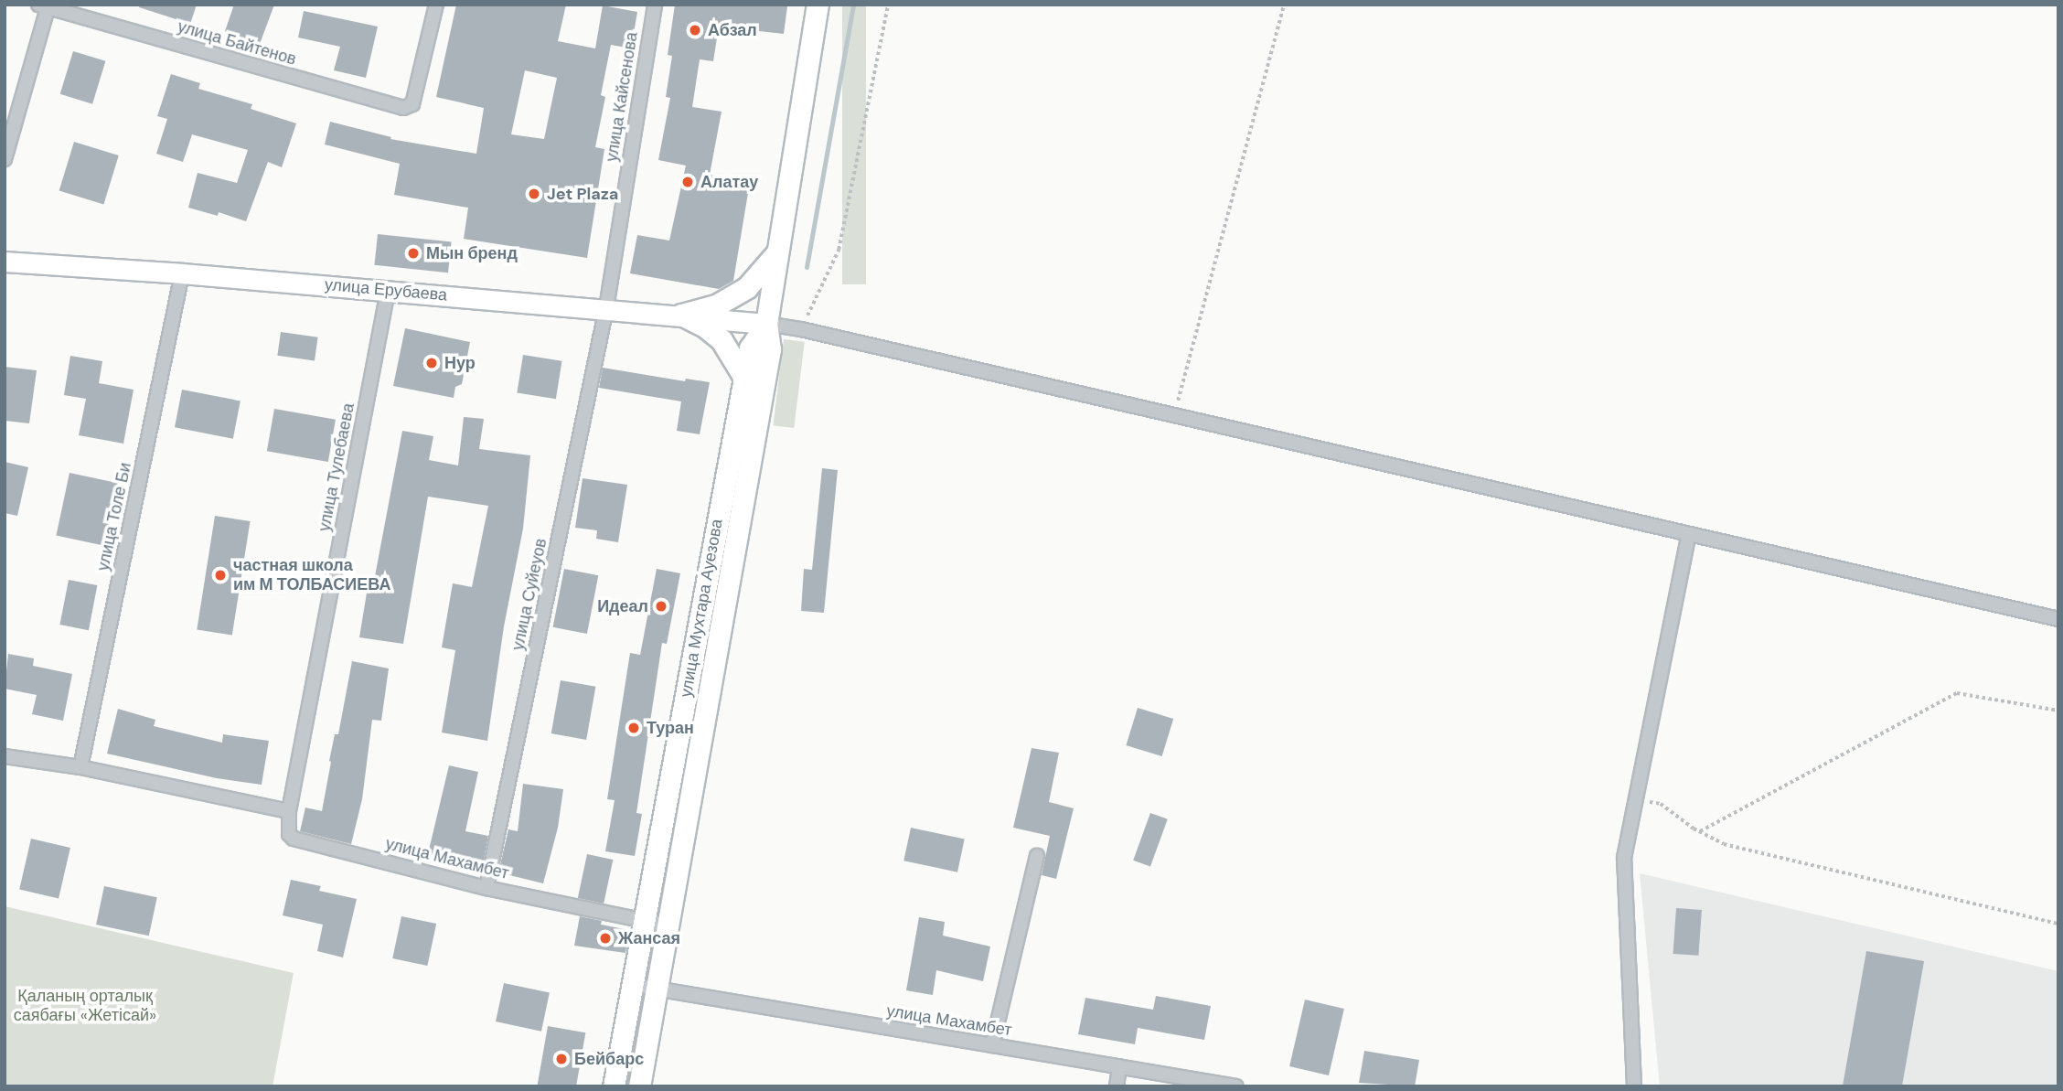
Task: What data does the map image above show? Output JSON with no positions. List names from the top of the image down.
{
  "streets": {
    "main road": ["улица Мухтара Ауезова"],
    "street": [
      "улица Байтенов",
      "улица Кайсенова",
      "улица Ерубаева",
      "улица Тулебаева",
      "улица Толе Би",
      "улица Суйеуов",
      "улица Махамбет"
    ]
  },
  "crossings": [
    ["улица Кайсенова", "улица Ерубаева"],
    ["улица Кайсенова", "улица Суйеуов"],
    ["улица Ерубаева", "улица Тулебаева"],
    ["улица Ерубаева", "улица Толе Би"],
    ["улица Ерубаева", "улица Суйеуов"],
    ["улица Ерубаева", "улица Мухтара Ауезова"],
    ["улица Тулебаева", "улица Махамбет"],
    ["улица Суйеуов", "улица Махамбет"],
    ["улица Мухтара Ауезова", "улица Махамбет"]
  ],
  "parks": ["Қаланың орталық саябағы «Жетісай»"],
  "places": [
    "Абзал",
    "Алатау",
    "Jet Plaza",
    "Мын бренд",
    "Нур",
    "частная школа им М ТОЛБАСИЕВА",
    "Идеал",
    "Туран",
    "Жансая",
    "Бейбарс"
  ]
}
